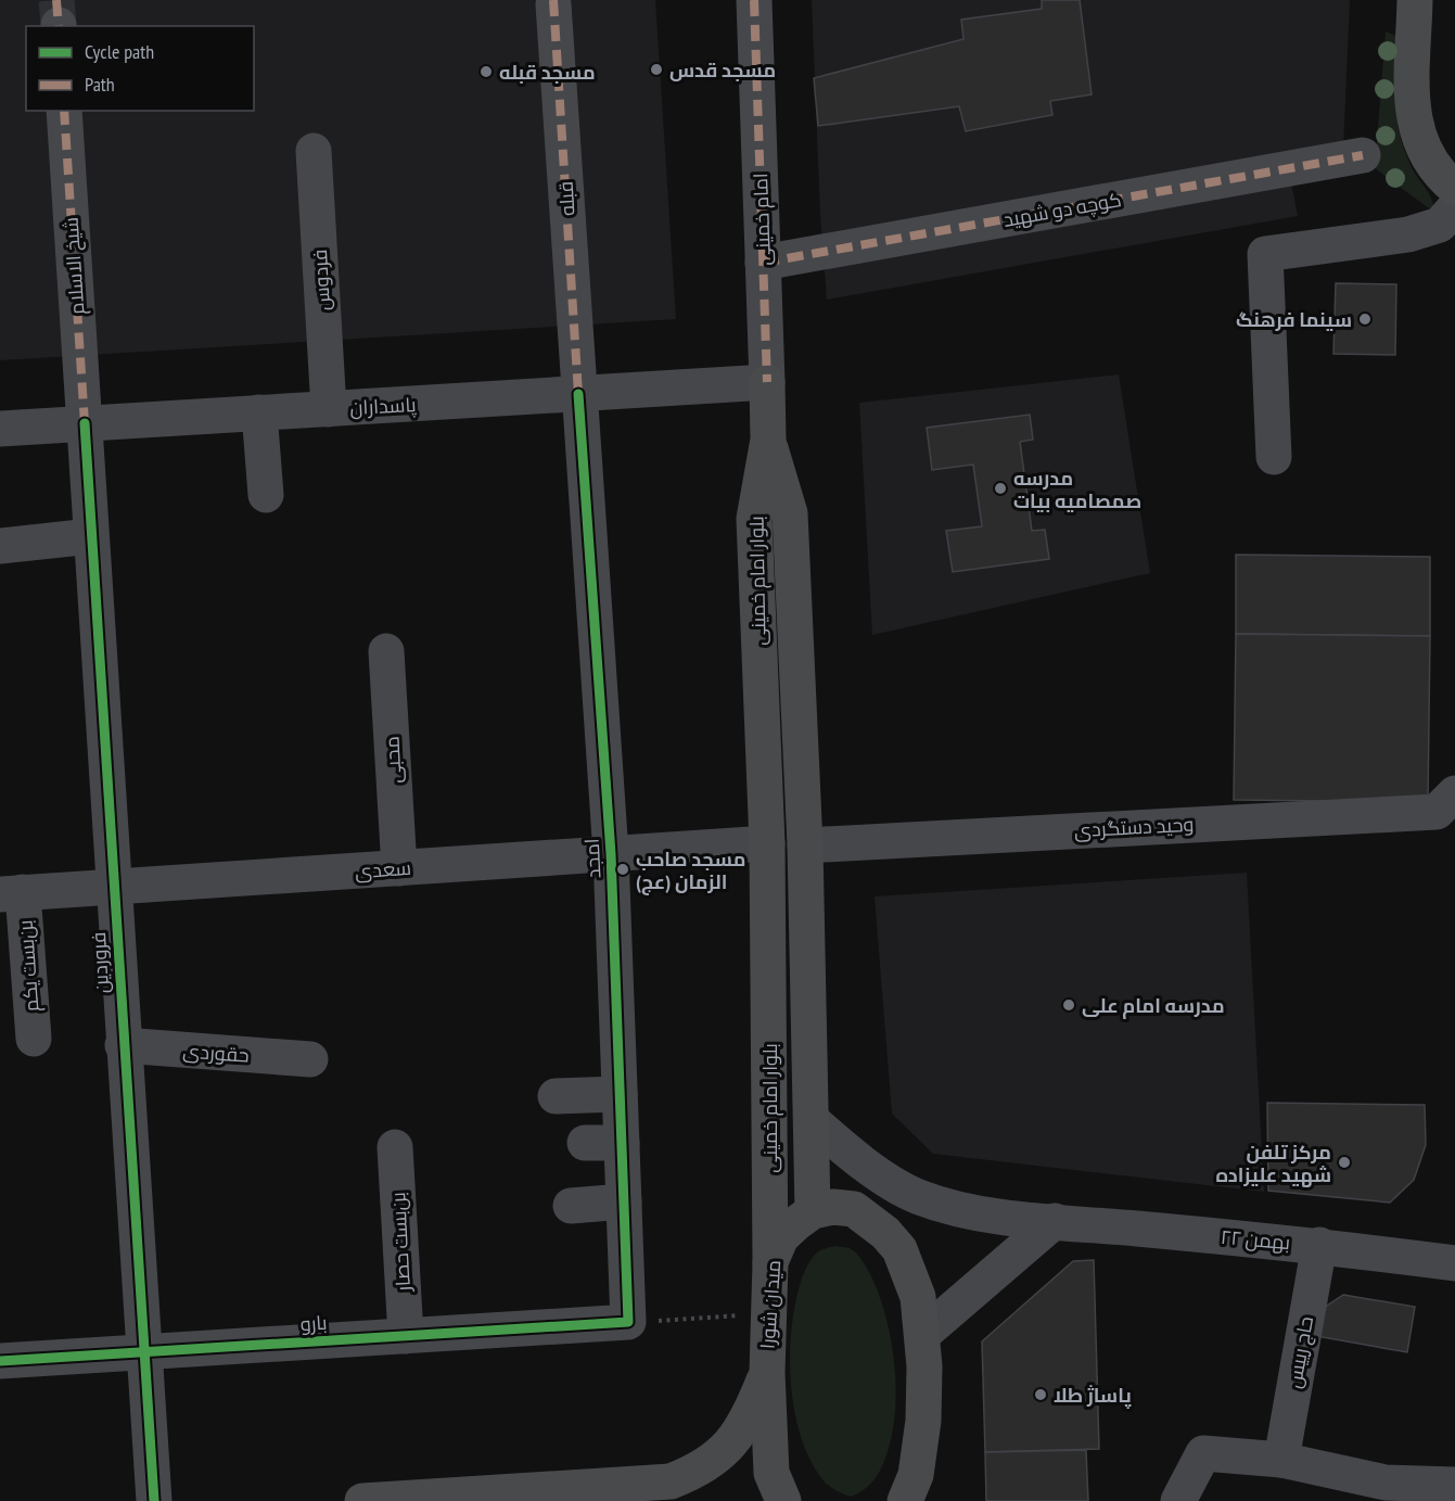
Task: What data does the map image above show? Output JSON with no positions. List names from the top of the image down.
{
  "streets": {
    "main road": ["امام خمینی", "بلوار امام خمینی", "میدان شورا"],
    "street": [
      "قبله",
      "کوچه دو شهید",
      "شیخ الاسلام",
      "فردوس",
      "پاسداران",
      "محبی",
      "وحید دستگردی",
      "امجد",
      "سعدی",
      "فروردین",
      "بن‌بست یکم",
      "حقوردی",
      "۲۲ بهمن",
      "بن‌بست حصار",
      "بارو",
      "حاج رییس"
    ]
  },
  "crossings": [
    ["قبله", "پاسداران"],
    ["قبله", "امجد"],
    ["کوچه دو شهید", "امام خمینی"],
    ["امام خمینی", "پاسداران"],
    ["امام خمینی", "بلوار امام خمینی"],
    ["شیخ الاسلام", "پاسداران"],
    ["شیخ الاسلام", "فروردین"],
    ["فردوس", "پاسداران"],
    ["پاسداران", "امجد"],
    ["پاسداران", "فروردین"],
    ["بلوار امام خمینی", "وحید دستگردی"],
    ["بلوار امام خمینی", "سعدی"],
    ["بلوار امام خمینی", "۲۲ بهمن"],
    ["بلوار امام خمینی", "میدان شورا"],
    ["محبی", "سعدی"],
    ["امجد", "سعدی"],
    ["امجد", "بارو"],
    ["سعدی", "فروردین"],
    ["سعدی", "بن‌بست یکم"],
    ["فروردین", "حقوردی"],
    ["فروردین", "بارو"],
    ["۲۲ بهمن", "حاج رییس"],
    ["بن‌بست حصار", "بارو"]
  ],
  "places": [
    "مسجد قدس",
    "مسجد قبله",
    "سینما فرهنگ",
    "مدرسه صمصامیه بیات",
    "مسجد صاحب الزمان (عج)",
    "مدرسه امام علی",
    "مرکز تلفن شهید علیزاده",
    "پاساژ طلا"
  ],
  "legend": ["Cycle path", "Path"]
}
